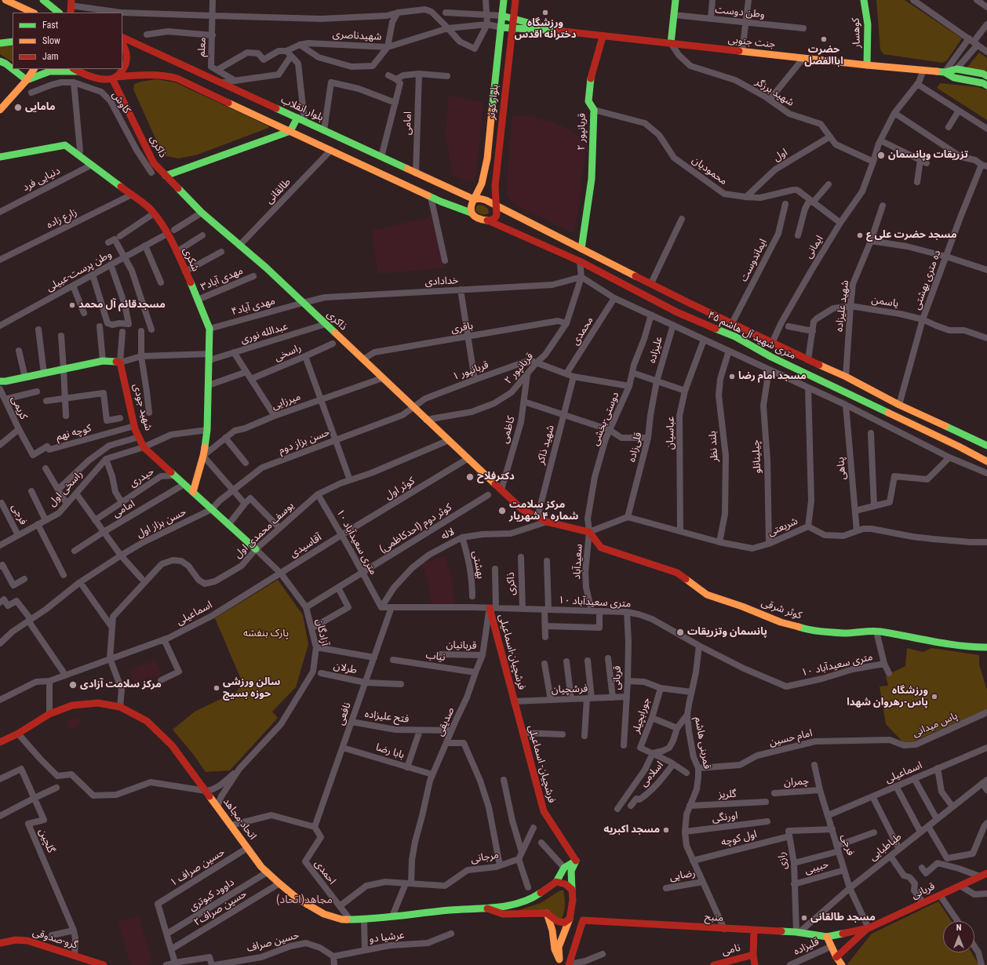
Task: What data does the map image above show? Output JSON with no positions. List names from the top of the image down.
{
  "streets": {
    "main road": [
      "کوهسار",
      "جنت جنوبی",
      "بلوار کوثر",
      "بلوار انقلاب",
      "قربانپور ۲",
      "ذاکری",
      "شکری",
      "۴۵ متری شهید آل هاشم",
      "شهید جودی",
      "کوثر شرقی",
      "فرشچیان-اسماعیلی",
      "قربانی",
      "فرشچیان- اسماعیلی",
      "اتحاد-مجاهد",
      "منبح",
      "گرو-صدوقی",
      "نامی"
    ],
    "street": [
      "وطن دوست",
      "شهید‌ناصری",
      "معلم",
      "شهید برزگر",
      "کاوش",
      "امامی",
      "اول",
      "محمودیان",
      "دنیایی فرد",
      "طالقانی",
      "زارع زاده",
      "ایمانی",
      "ایماندوست",
      "وطن پرست-عبیلی",
      "مهدی آباد۳",
      "ده متری بهشتی",
      "خدادادی",
      "یاسمن",
      "شهید علیزاده",
      "مهدی آباد۴",
      "باقری",
      "محمدی",
      "عبدالله نوری",
      "علیزاده",
      "راسخی",
      "قربانپور ۱",
      "میرزایی",
      "کریمی",
      "دوستی-بخشی",
      "کاظمی",
      "کوچه نهم",
      "عباسیان",
      "حسن بزاز دوم",
      "شهید ذاکر",
      "بلند نظر",
      "قلی‌زاده",
      "چیلینانلو",
      "پناهی",
      "حیدری",
      "راسخی اول",
      "کوثر اول",
      "فرجی",
      "حسن بزاز اول",
      "شریعتی",
      "کوثر دوم (احدکاظمی)",
      "یوسف محمدی اول",
      "لاله",
      "۱۰ متری سعیدآباد",
      "آقاسیدی",
      "سعیدآباد",
      "بهشتی",
      "اسماعیلی",
      "آزادگان",
      "قربانیان",
      "نیاب",
      "طرلان",
      "فرشچیان",
      "نافعی",
      "جورابچیلر",
      "فتح علیزاده",
      "صدیقی",
      "پاس میدانی",
      "امام حسین",
      "قمربنی هاشم",
      "بابا رضا",
      "اسلامی",
      "چمران",
      "گلریز",
      "اورنگی",
      "اول کوچه",
      "گلچین",
      "طباطبایی",
      "مرجانی",
      "رازی",
      "حسین صراف ۱",
      "حبیبی",
      "احمدی",
      "رضایی",
      "داوود کبوتری",
      "حسین صراف۲",
      "عرشیا دو",
      "حسین صراف",
      "قلیزاده"
    ]
  },
  "crossings": [
    ["کوهسار", "جنت جنوبی"],
    ["شهید‌ناصری", "بلوار کوثر"],
    ["جنت جنوبی", "شهید برزگر"],
    ["جنت جنوبی", "قربانپور ۲"],
    ["شهید برزگر", "اول"],
    ["شهید برزگر", "ایمانی"],
    ["بلوار کوثر", "بلوار انقلاب"],
    ["بلوار کوثر", "۴۵ متری شهید آل هاشم"],
    ["بلوار انقلاب", "امامی"],
    ["بلوار انقلاب", "ذاکری"],
    ["بلوار انقلاب", "طالقانی"],
    ["بلوار انقلاب", "۴۵ متری شهید آل هاشم"],
    ["امامی", "شهید جودی"],
    ["قربانپور ۲", "ذاکری"],
    ["قربانپور ۲", "محمودیان"],
    ["قربانپور ۲", "خدادادی"],
    ["قربانپور ۲", "باقری"],
    ["قربانپور ۲", "۴۵ متری شهید آل هاشم"],
    ["قربانپور ۲", "قربانپور ۱"],
    ["قربانپور ۲", "کاظمی"],
    ["ذاکری", "طالقانی"],
    ["ذاکری", "خدادادی"],
    ["ذاکری", "مهدی آباد۴"],
    ["ذاکری", "باقری"],
    ["ذاکری", "عبدالله نوری"],
    ["ذاکری", "قربانپور ۱"],
    ["ذاکری", "میرزایی"],
    ["ذاکری", "دوستی-بخشی"],
    ["ذاکری", "کاظمی"],
    ["ذاکری", "حسن بزاز دوم"],
    ["ذاکری", "شهید ذاکر"],
    ["ذاکری", "کوثر اول"],
    ["ذاکری", "یوسف محمدی اول"],
    ["ذاکری", "لاله"],
    ["ذاکری", "۱۰ متری سعیدآباد"],
    ["ذاکری", "سعیدآباد"],
    ["ذاکری", "کوثر شرقی"],
    ["اول", "محمودیان"],
    ["محمودیان", "ایمانی"],
    ["دنیایی فرد", "شکری"],
    ["زارع زاده", "شکری"],
    ["ایمانی", "۴۵ متری شهید آل هاشم"],
    ["شکری", "وطن پرست-عبیلی"],
    ["شکری", "مهدی آباد۳"],
    ["شکری", "مهدی آباد۴"],
    ["شکری", "عبدالله نوری"],
    ["شکری", "میرزایی"],
    ["شکری", "شهید جودی"],
    ["ایماندوست", "۴۵ متری شهید آل هاشم"],
    ["ده متری بهشتی", "یاسمن"],
    ["ده متری بهشتی", "۴۵ متری شهید آل هاشم"],
    ["خدادادی", "مهدی آباد۴"],
    ["یاسمن", "شهید علیزاده"],
    ["یاسمن", "۴۵ متری شهید آل هاشم"],
    ["شهید علیزاده", "۴۵ متری شهید آل هاشم"],
    ["عبدالله نوری", "شهید جودی"],
    ["علیزاده", "قلی‌زاده"],
    ["قربانپور ۱", "حسن بزاز دوم"],
    ["شهید جودی", "کوچه نهم"],
    ["شهید جودی", "حسن بزاز دوم"],
    ["شهید جودی", "حیدری"],
    ["شهید جودی", "حسن بزاز اول"],
    ["شهید جودی", "یوسف محمدی اول"],
    ["شهید جودی", "آزادگان"],
    ["کریمی", "کوچه نهم"],
    ["دوستی-بخشی", "سعیدآباد"],
    ["دوستی-بخشی", "کوثر شرقی"],
    ["عباسیان", "شریعتی"],
    ["حسن بزاز دوم", "حسن بزاز اول"],
    ["بلند نظر", "شریعتی"],
    ["قلی‌زاده", "شریعتی"],
    ["چیلینانلو", "شریعتی"],
    ["پناهی", "شریعتی"],
    ["حیدری", "راسخی اول"],
    ["راسخی اول", "فرجی"],
    ["کوثر اول", "۱۰ متری سعیدآباد"],
    ["کوثر اول", "آقاسیدی"],
    ["فرجی", "اسماعیلی"],
    ["فرجی", "قربانی"],
    ["فرجی", "چمران"],
    ["فرجی", "طباطبایی"],
    ["فرجی", "حبیبی"],
    ["فرجی", "منبح"],
    ["کوثر دوم (احدکاظمی)", "۱۰ متری سعیدآباد"],
    ["کوثر دوم (احدکاظمی)", "آزادگان"],
    ["یوسف محمدی اول", "۱۰ متری سعیدآباد"],
    ["یوسف محمدی اول", "اسماعیلی"],
    ["یوسف محمدی اول", "آزادگان"],
    ["یوسف محمدی اول", "اتحاد-مجاهد"],
    ["لاله", "۱۰ متری سعیدآباد"],
    ["لاله", "بهشتی"],
    ["۱۰ متری سعیدآباد", "آقاسیدی"],
    ["۱۰ متری سعیدآباد", "سعیدآباد"],
    ["۱۰ متری سعیدآباد", "کوثر شرقی"],
    ["۱۰ متری سعیدآباد", "فرشچیان-اسماعیلی"],
    ["۱۰ متری سعیدآباد", "قربانی"],
    ["۱۰ متری سعیدآباد", "نافعی"],
    ["۱۰ متری سعیدآباد", "صدیقی"],
    ["۱۰ متری سعیدآباد", "قمربنی هاشم"],
    ["آقاسیدی", "اسماعیلی"],
    ["آقاسیدی", "آزادگان"],
    ["سعیدآباد", "کوثر شرقی"],
    ["اسماعیلی", "آزادگان"],
    ["قربانیان", "صدیقی"],
    ["فرشچیان-اسماعیلی", "فرشچیان"],
    ["فرشچیان-اسماعیلی", "صدیقی"],
    ["فرشچیان-اسماعیلی", "فرشچیان- اسماعیلی"],
    ["نیاب", "صدیقی"],
    ["طرلان", "نافعی"],
    ["قربانی", "فرشچیان"],
    ["قربانی", "منبح"],
    ["فرشچیان", "فرشچیان- اسماعیلی"],
    ["نافعی", "فتح علیزاده"],
    ["نافعی", "بابا رضا"],
    ["نافعی", "احمدی"],
    ["جورابچیلر", "اسلامی"],
    ["فتح علیزاده", "صدیقی"],
    ["صدیقی", "بابا رضا"],
    ["صدیقی", "مرجانی"],
    ["پاس میدانی", "امام حسین"],
    ["امام حسین", "قمربنی هاشم"],
    ["قمربنی هاشم", "گلریز"],
    ["قمربنی هاشم", "اورنگی"],
    ["قمربنی هاشم", "اول کوچه"],
    ["قمربنی هاشم", "رضایی"],
    ["قمربنی هاشم", "منبح"],
    ["اتحاد-مجاهد", "حسین صراف ۱"],
    ["اتحاد-مجاهد", "احمدی"],
    ["اتحاد-مجاهد", "داوود کبوتری"],
    ["اتحاد-مجاهد", "حسین صراف۲"],
    ["اول کوچه", "رازی"],
    ["گلچین", "گرو-صدوقی"],
    ["طباطبایی", "رازی"],
    ["طباطبایی", "منبح"],
    ["مرجانی", "احمدی"],
    ["رازی", "حبیبی"],
    ["رازی", "منبح"],
    ["حسین صراف ۱", "داوود کبوتری"],
    ["عرشیا دو", "حسین صراف"]
  ],
  "districts": ["مجاهد(اتحاد)"],
  "parks": ["پارک بنفشه"],
  "places": [
    "ورزشگاه دخترانه اقدس",
    "حضرت اباالفضل",
    "مامایی",
    "تزریقات وپانسمان",
    "مسجد حضرت علی ع",
    "مسجدقائم آل محمد",
    "مسجد امام رضا",
    "دکترفلاح",
    "مرکز سلامت شماره ۴ شهریار",
    "پانسمان وتزریقات",
    "مرکز سلامت آزادی",
    "سالن ورزشی حوزه بسیج",
    "ورزشگاه پاس-رهروان شهدا",
    "مسجد اکبریه",
    "مسجد طالقانی"
  ],
  "legend": ["Fast", "Slow", "Jam"],
  "north": "top"
}
